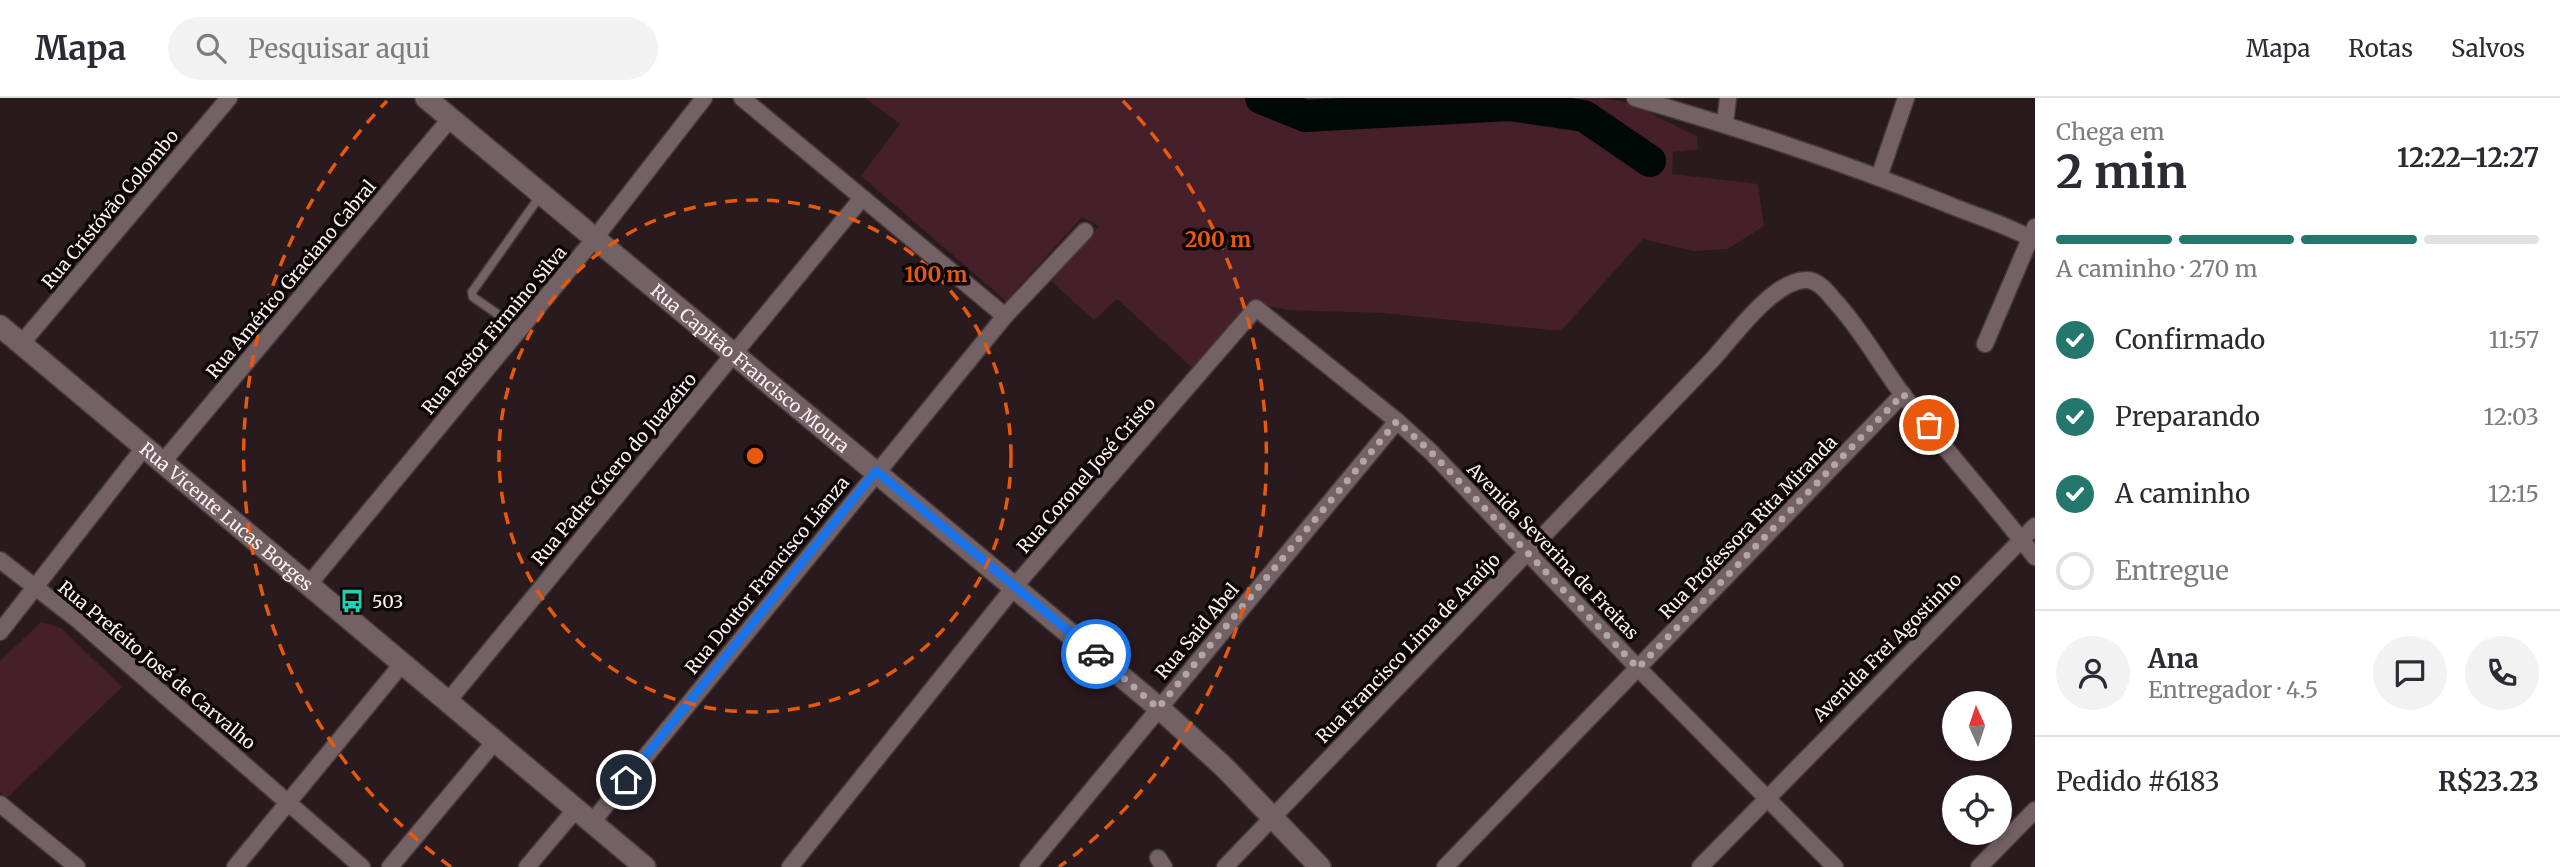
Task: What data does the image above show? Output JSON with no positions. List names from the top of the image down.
{
  "streets": {
    "main road": ["Rua Capitão Francisco Moura", "Rua Vicente Lucas Borges"],
    "street": [
      "Rua Cristóvão Colombo",
      "Rua Américo Graciano Cabral",
      "Rua Pastor Firmino Silva",
      "Rua Padre Cícero do Juazeiro",
      "Rua Coronel José Cristo",
      "Rua Professora Rita Miranda",
      "Avenida Severina de Freitas",
      "Rua Doutor Francisco Lianza",
      "Rua Said Abel",
      "Avenida Frei Agostinho",
      "Rua Francisco Lima de Araújo",
      "Rua Prefeito José de Carvalho"
    ]
  },
  "crossings": [
    ["Rua Cristóvão Colombo", "Rua Vicente Lucas Borges"],
    ["Rua Américo Graciano Cabral", "Rua Capitão Francisco Moura"],
    ["Rua Américo Graciano Cabral", "Rua Vicente Lucas Borges"],
    ["Rua Pastor Firmino Silva", "Rua Capitão Francisco Moura"],
    ["Rua Pastor Firmino Silva", "Rua Vicente Lucas Borges"],
    ["Rua Capitão Francisco Moura", "Rua Padre Cícero do Juazeiro"],
    ["Rua Capitão Francisco Moura", "Rua Coronel José Cristo"],
    ["Rua Capitão Francisco Moura", "Rua Doutor Francisco Lianza"],
    ["Rua Capitão Francisco Moura", "Rua Said Abel"],
    ["Rua Capitão Francisco Moura", "Rua Francisco Lima de Araújo"],
    ["Rua Padre Cícero do Juazeiro", "Rua Vicente Lucas Borges"],
    ["Rua Coronel José Cristo", "Avenida Severina de Freitas"],
    ["Rua Vicente Lucas Borges", "Rua Doutor Francisco Lianza"],
    ["Rua Professora Rita Miranda", "Avenida Severina de Freitas"],
    ["Rua Professora Rita Miranda", "Rua Francisco Lima de Araújo"],
    ["Avenida Severina de Freitas", "Rua Said Abel"],
    ["Avenida Severina de Freitas", "Avenida Frei Agostinho"],
    ["Avenida Severina de Freitas", "Rua Francisco Lima de Araújo"]
  ],
  "places": {
    "bus stop": ["503"]
  },
  "north": "top",
  "page": {
    "header": "Mapa",
    "search": "Pesquisar aqui",
    "nav": ["Mapa", "Rotas", "Salvos"],
    "heading": ["2 min", "Chega em", "12:22–12:27"],
    "panel": [
      "Ana",
      "Entregador · 4.5",
      "Pedido #6183",
      "R$23.23"
    ],
    "bar": "A caminho · 270 m",
    "list": [
      ["Confirmado", "11:57"],
      ["Preparando", "12:03"],
      ["A caminho", "12:15"],
      "Entregue"
    ]
  },
  "rings": ["200 m", "100 m"]
}
